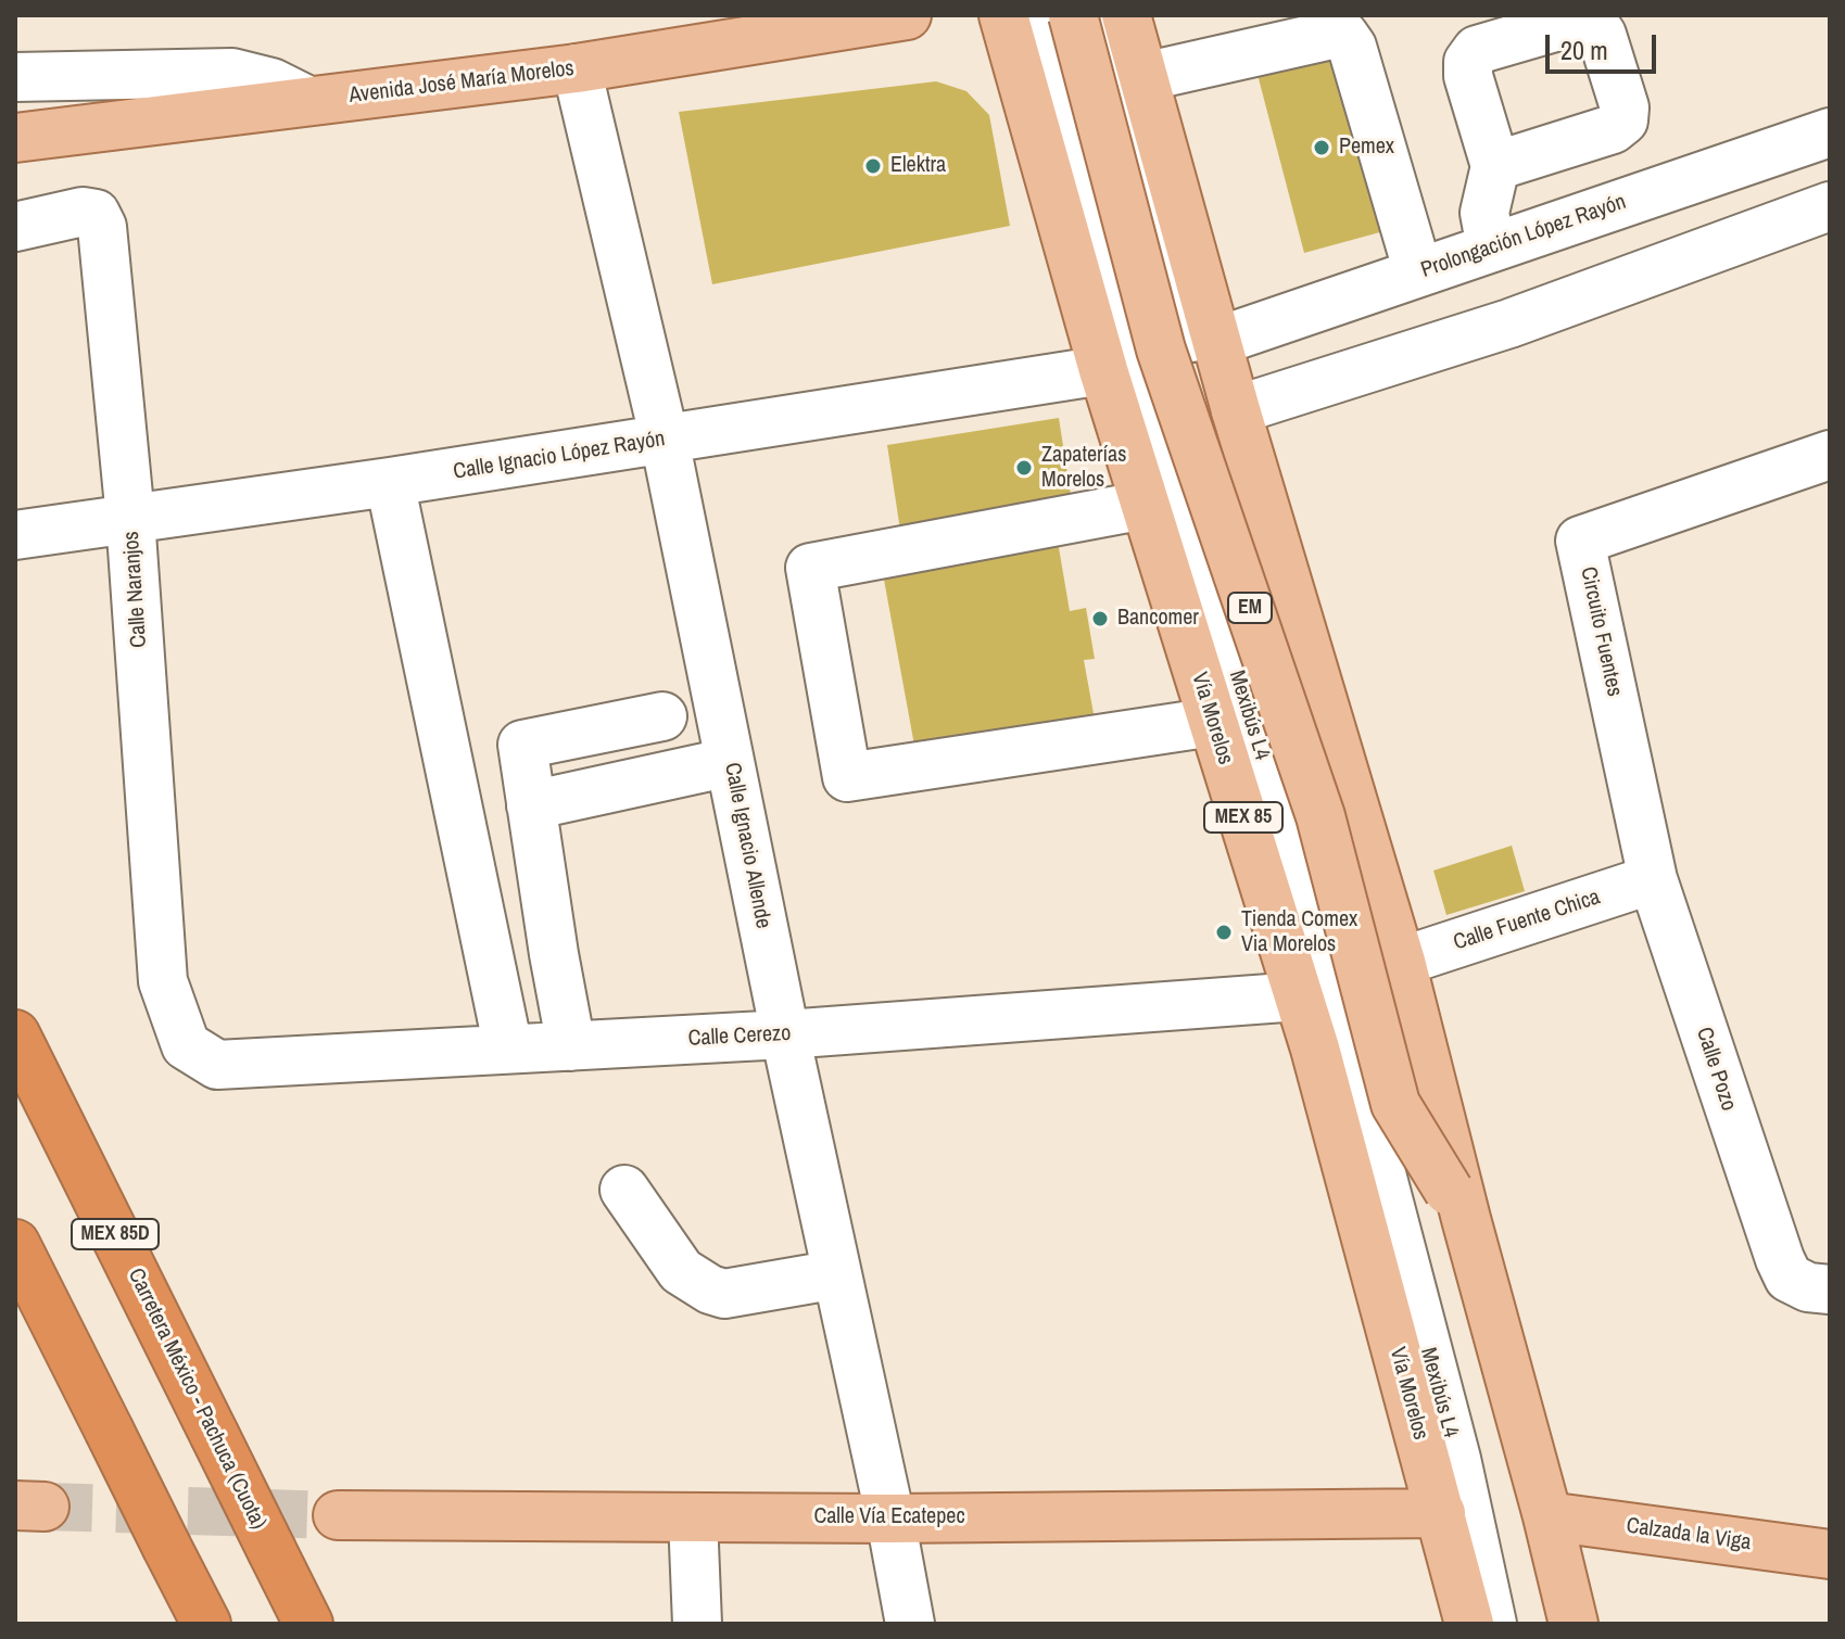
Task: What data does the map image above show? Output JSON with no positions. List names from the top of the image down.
{
  "streets": {
    "highway": ["MEX 85D", "Carretera México - Pachuca (Cuota)"],
    "main road": [
      "Avenida José María Morelos",
      "EM",
      "Vía Morelos",
      "MEX 85",
      "Calle Vía Ecatepec",
      "Calzada la Viga"
    ],
    "street": [
      "Prolongación López Rayón",
      "Calle Ignacio López Rayón",
      "Calle Naranjos",
      "Circuito Fuentes",
      "Mexibús L4",
      "Calle Ignacio Allende",
      "Calle Fuente Chica",
      "Calle Cerezo",
      "Calle Pozo"
    ]
  },
  "crossings": [
    ["Avenida José María Morelos", "Calle Ignacio Allende"],
    ["Calle Ignacio López Rayón", "Calle Naranjos"],
    ["Calle Ignacio López Rayón", "Vía Morelos"],
    ["Calle Ignacio López Rayón", "Calle Ignacio Allende"],
    ["Calle Naranjos", "Calle Cerezo"],
    ["Circuito Fuentes", "Calle Fuente Chica"],
    ["Circuito Fuentes", "Calle Pozo"],
    ["Vía Morelos", "Calle Cerezo"],
    ["Vía Morelos", "Calle Vía Ecatepec"],
    ["Calle Ignacio Allende", "Calle Cerezo"],
    ["Calle Ignacio Allende", "Calle Vía Ecatepec"],
    ["Calle Fuente Chica", "Calle Pozo"]
  ],
  "places": [
    "Pemex",
    "Elektra",
    "Zapaterías Morelos",
    "Bancomer",
    "Tienda Comex Via Morelos"
  ],
  "scale_bar": "20 m"
}
